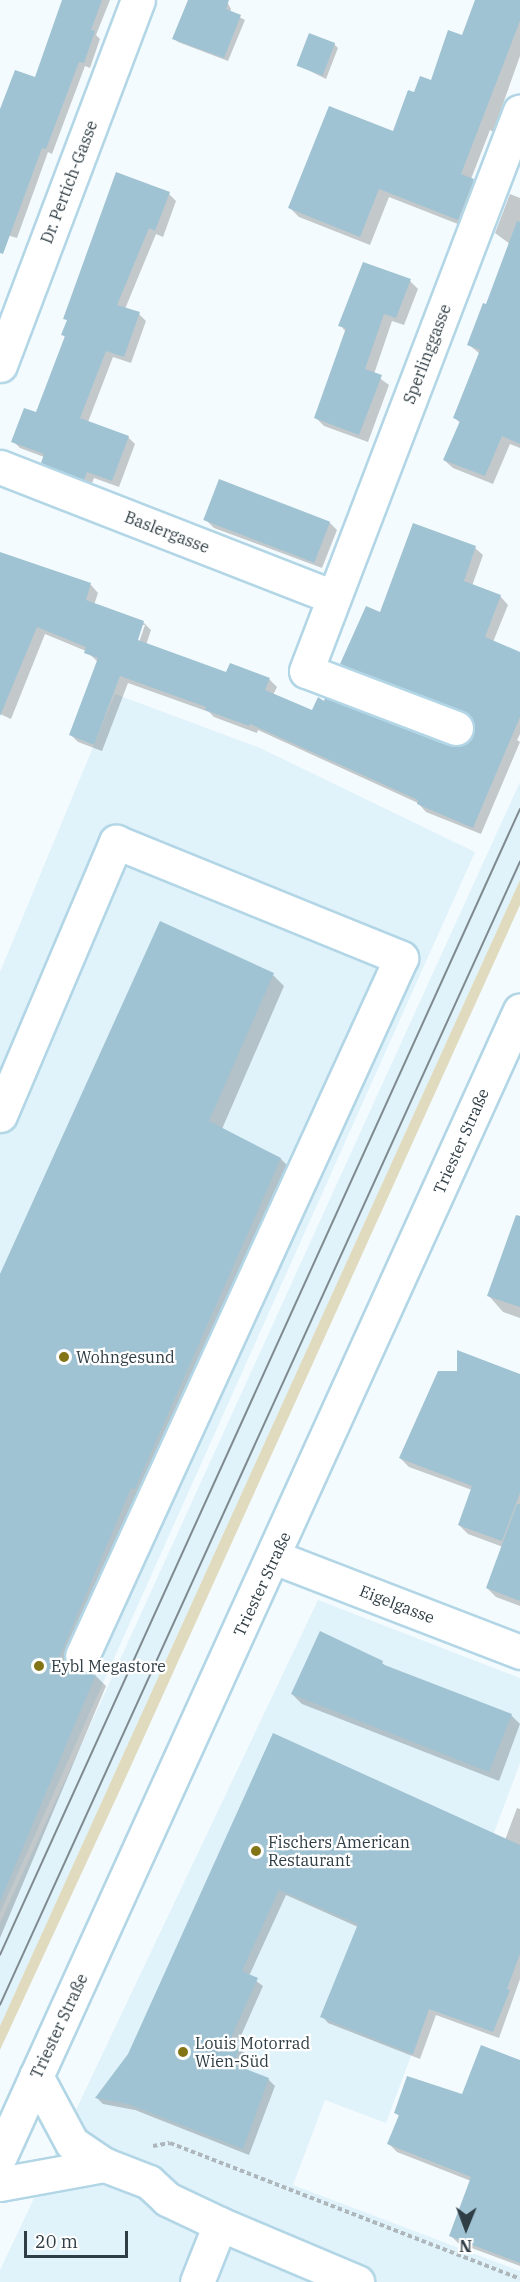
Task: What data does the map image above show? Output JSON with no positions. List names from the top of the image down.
{
  "streets": {
    "street": [
      "Dr. Pertich-Gasse",
      "Sperlinggasse",
      "Baslergasse",
      "Triester Straße",
      "Eigelgasse"
    ]
  },
  "crossings": [
    ["Sperlinggasse", "Baslergasse"],
    ["Triester Straße", "Eigelgasse"]
  ],
  "places": [
    "Wohngesund",
    "Eybl Megastore",
    "Fischers American Restaurant",
    "Louis Motorrad Wien-Süd"
  ],
  "scale_bar": "20 m",
  "north": "bottom"
}
